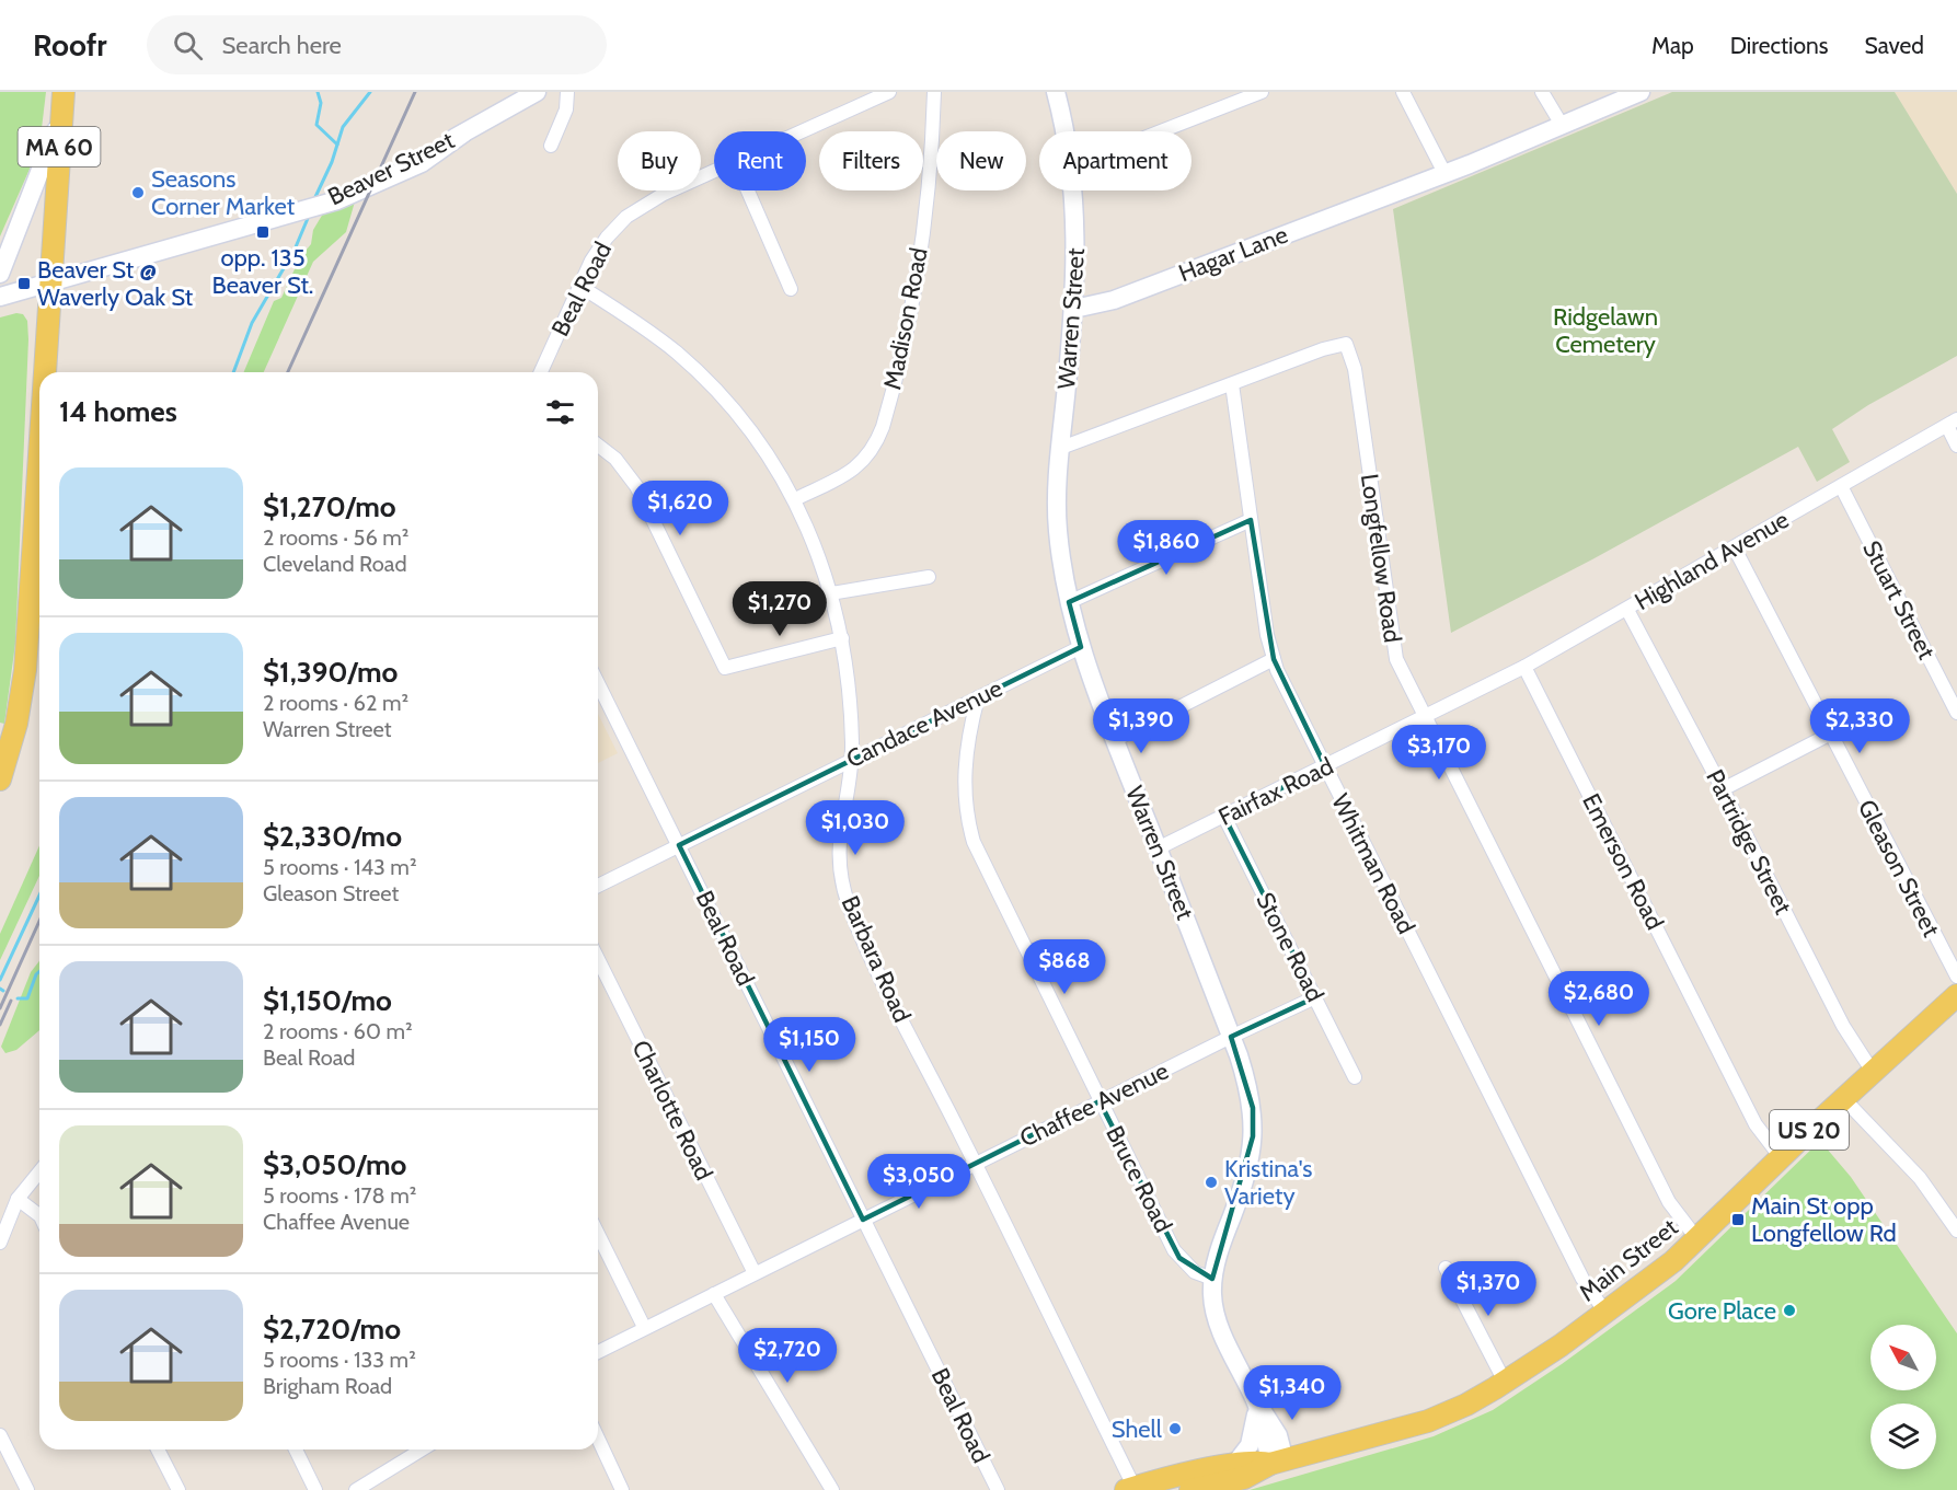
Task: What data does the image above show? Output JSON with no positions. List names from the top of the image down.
{
  "streets": {
    "main road": [
      "MA 60",
      "Beaver Street",
      "Hagar Lane",
      "Warren Street",
      "US 20",
      "Main Street"
    ],
    "street": [
      "Beal Road",
      "Madison Road",
      "Longfellow Road",
      "Highland Avenue",
      "Stuart Street",
      "Candace Avenue",
      "Fairfax Road",
      "Partridge Street",
      "Emerson Road",
      "Whitman Road",
      "Gleason Street",
      "Stone Road",
      "Barbara Road",
      "Chaffee Avenue",
      "Charlotte Road",
      "Bruce Road"
    ]
  },
  "crossings": [
    ["MA 60", "Beaver Street"],
    ["Hagar Lane", "Warren Street"],
    ["Beal Road", "Candace Avenue"],
    ["Beal Road", "Barbara Road"],
    ["Beal Road", "Chaffee Avenue"],
    ["Madison Road", "Barbara Road"],
    ["Warren Street", "Longfellow Road"],
    ["Warren Street", "Candace Avenue"],
    ["Warren Street", "Fairfax Road"],
    ["Warren Street", "Chaffee Avenue"],
    ["Warren Street", "Bruce Road"],
    ["Warren Street", "Main Street"],
    ["Longfellow Road", "Fairfax Road"],
    ["Longfellow Road", "Whitman Road"],
    ["Longfellow Road", "Main Street"],
    ["Highland Avenue", "Stuart Street"],
    ["Highland Avenue", "Fairfax Road"],
    ["Highland Avenue", "Partridge Street"],
    ["Highland Avenue", "Emerson Road"],
    ["Highland Avenue", "Gleason Street"],
    ["Candace Avenue", "Barbara Road"],
    ["Candace Avenue", "Bruce Road"],
    ["Fairfax Road", "Whitman Road"],
    ["Fairfax Road", "Stone Road"],
    ["Partridge Street", "Main Street"],
    ["Emerson Road", "Main Street"],
    ["Whitman Road", "Main Street"],
    ["Stone Road", "Chaffee Avenue"],
    ["Barbara Road", "Chaffee Avenue"],
    ["Barbara Road", "Main Street"],
    ["Chaffee Avenue", "Charlotte Road"],
    ["Chaffee Avenue", "Bruce Road"]
  ],
  "parks": ["Ridgelawn Cemetery"],
  "places": {
    "other": [
      "Seasons Corner Market",
      "Kristina's Variety",
      "Gore Place",
      "Shell"
    ],
    "transit": ["opp. 135 Beaver St.", "Beaver St @ Waverly Oak St", "Main St opp Longfellow Rd"]
  },
  "north": "top left",
  "page": {
    "header": "Roofr",
    "search": "Search here",
    "nav": ["Map", "Directions", "Saved"],
    "chip": [
      "Buy",
      "Rent",
      "Filters",
      "New",
      "Apartment"
    ],
    "heading": "14 homes",
    "list": [
      {
        "name": "$1,270/mo",
        "note": "2 rooms · 56 m² · Cleveland Road"
      },
      {
        "name": "$1,390/mo",
        "note": "2 rooms · 62 m² · Warren Street"
      },
      {
        "name": "$2,330/mo",
        "note": "5 rooms · 143 m² · Gleason Street"
      },
      {
        "name": "$1,150/mo",
        "note": "2 rooms · 60 m² · Beal Road"
      },
      {
        "name": "$3,050/mo",
        "note": "5 rooms · 178 m² · Chaffee Avenue"
      },
      {
        "name": "$2,720/mo",
        "note": "5 rooms · 133 m² · Brigham Road"
      }
    ],
    "price": [
      "$1,620",
      "$1,860",
      "$1,270",
      "$1,390",
      "$2,330",
      "$3,170",
      "$1,030",
      "$868",
      "$2,680",
      "$1,150",
      "$3,050",
      "$1,370",
      "$2,720",
      "$1,340"
    ]
  }
}
